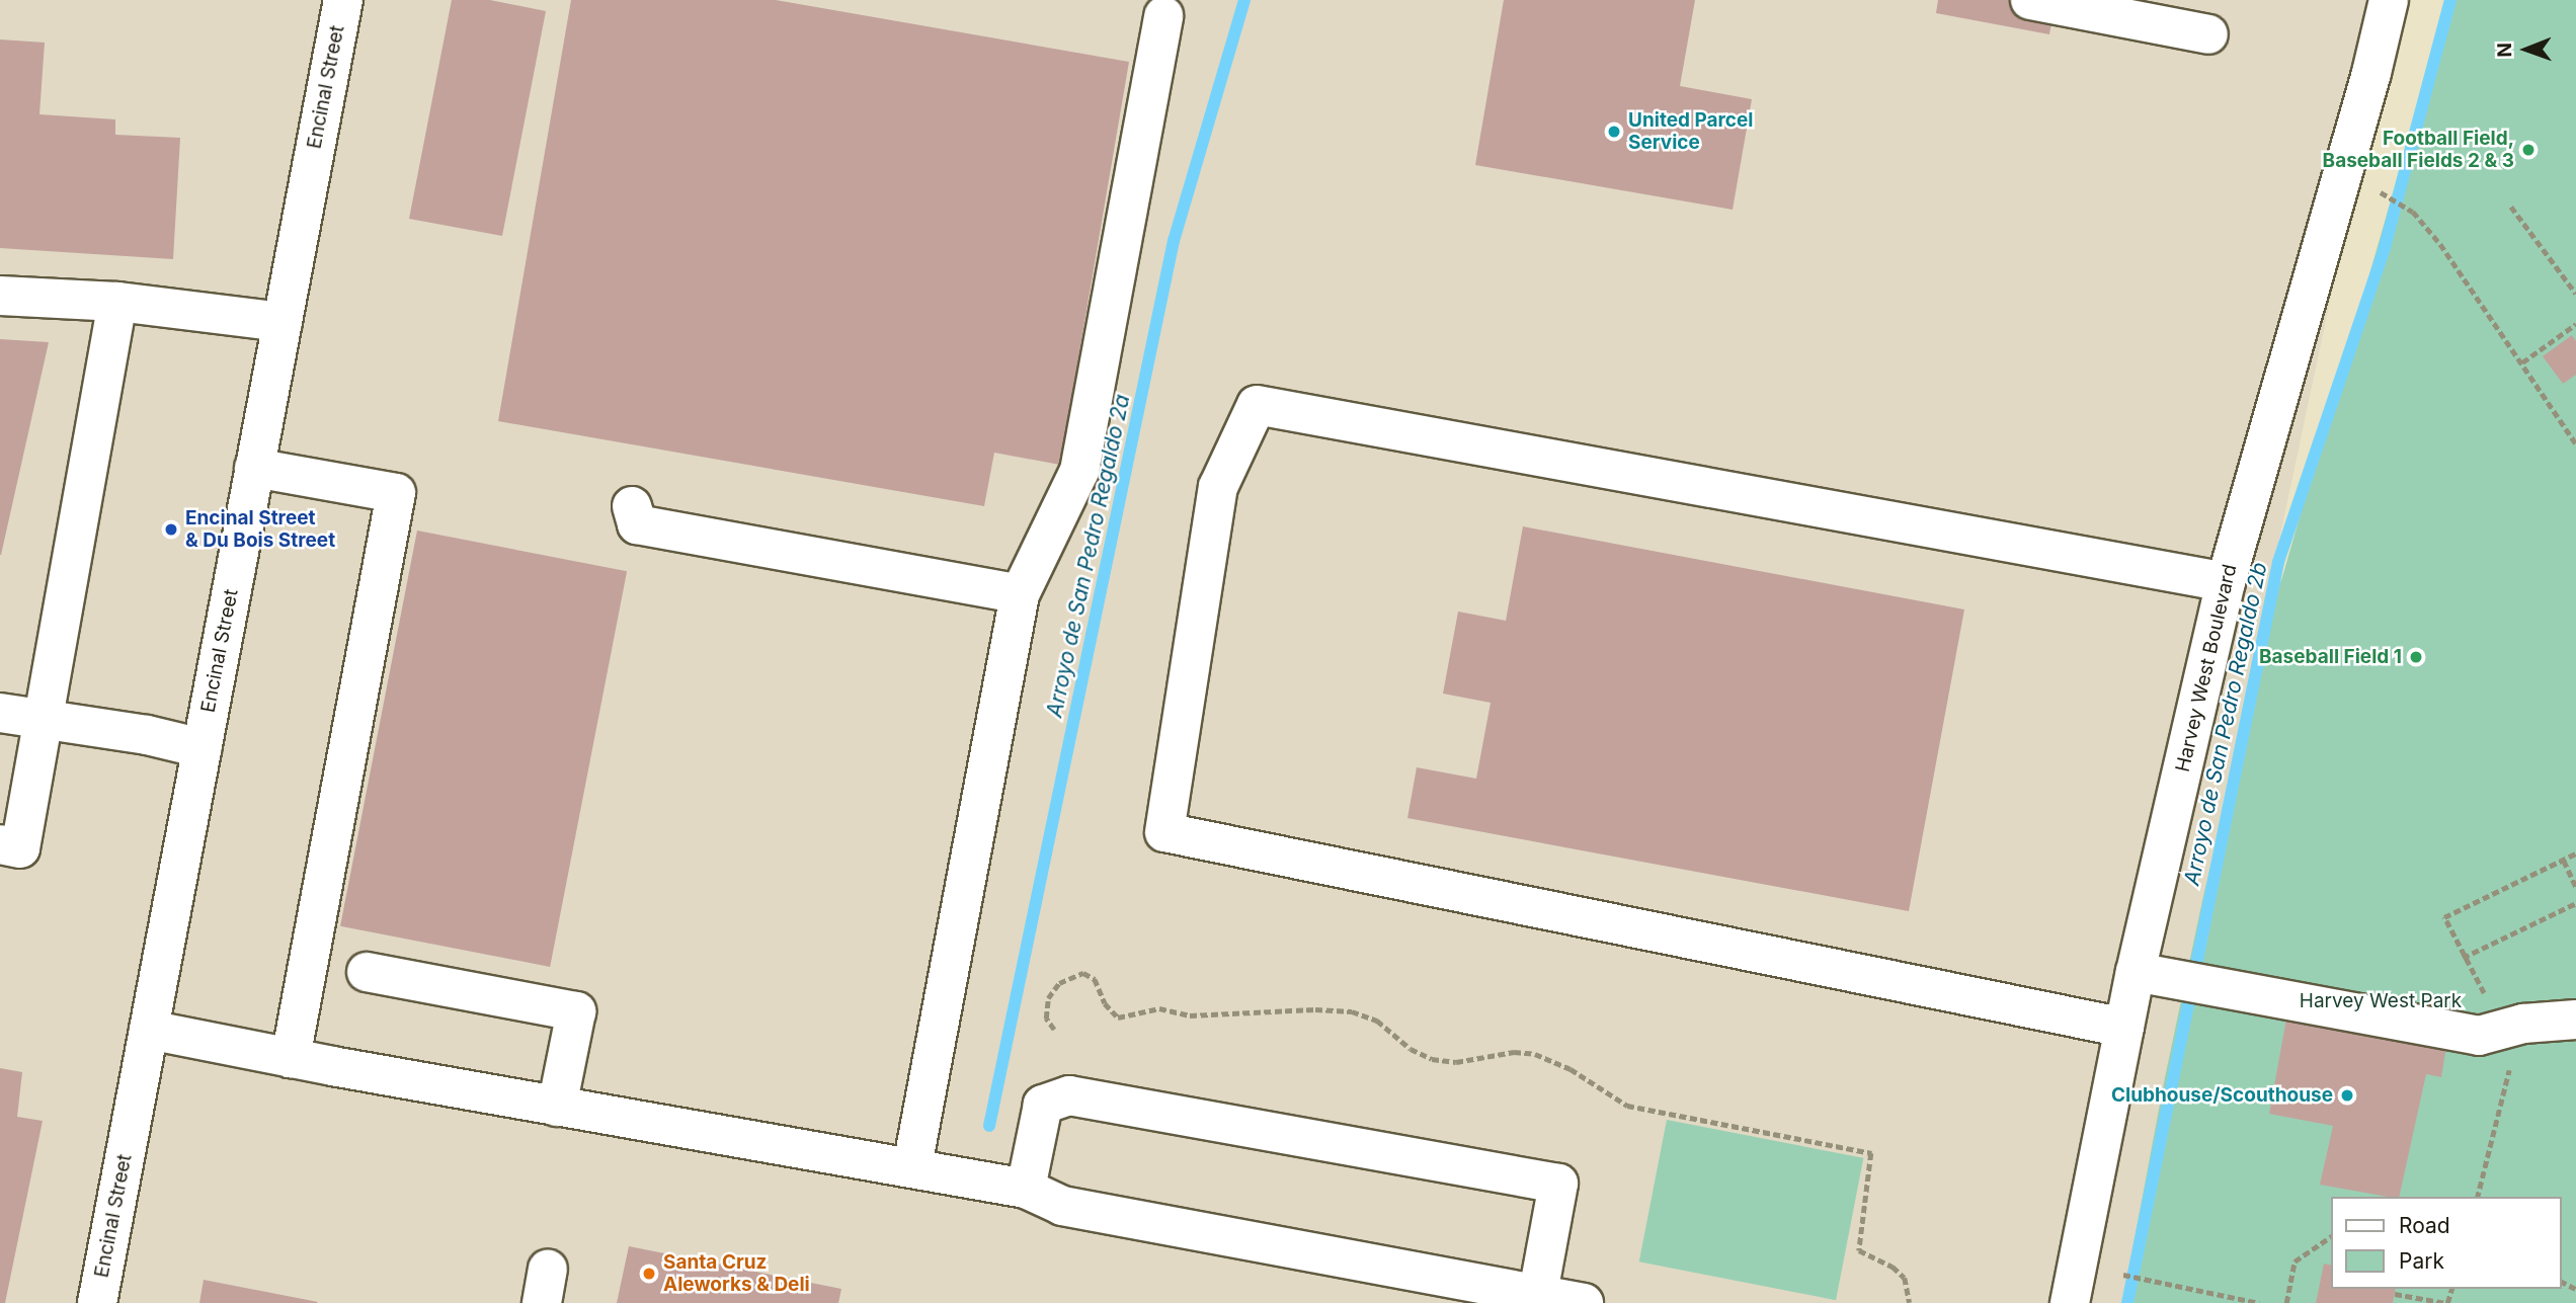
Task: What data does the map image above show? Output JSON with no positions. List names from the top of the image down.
{
  "streets": {
    "street": ["Encinal Street", "Harvey West Boulevard"]
  },
  "water": ["Arroyo de San Pedro Regaldo 2a", "Arroyo de San Pedro Regaldo 2b"],
  "parks": ["Harvey West Park"],
  "places": [
    "United Parcel Service",
    "Football Field, Baseball Fields 2 & 3",
    "Encinal Street & Du Bois Street",
    "Baseball Field 1",
    "Clubhouse/Scouthouse",
    "Santa Cruz Aleworks & Deli"
  ],
  "legend": ["Road", "Park"],
  "north": "left"
}
